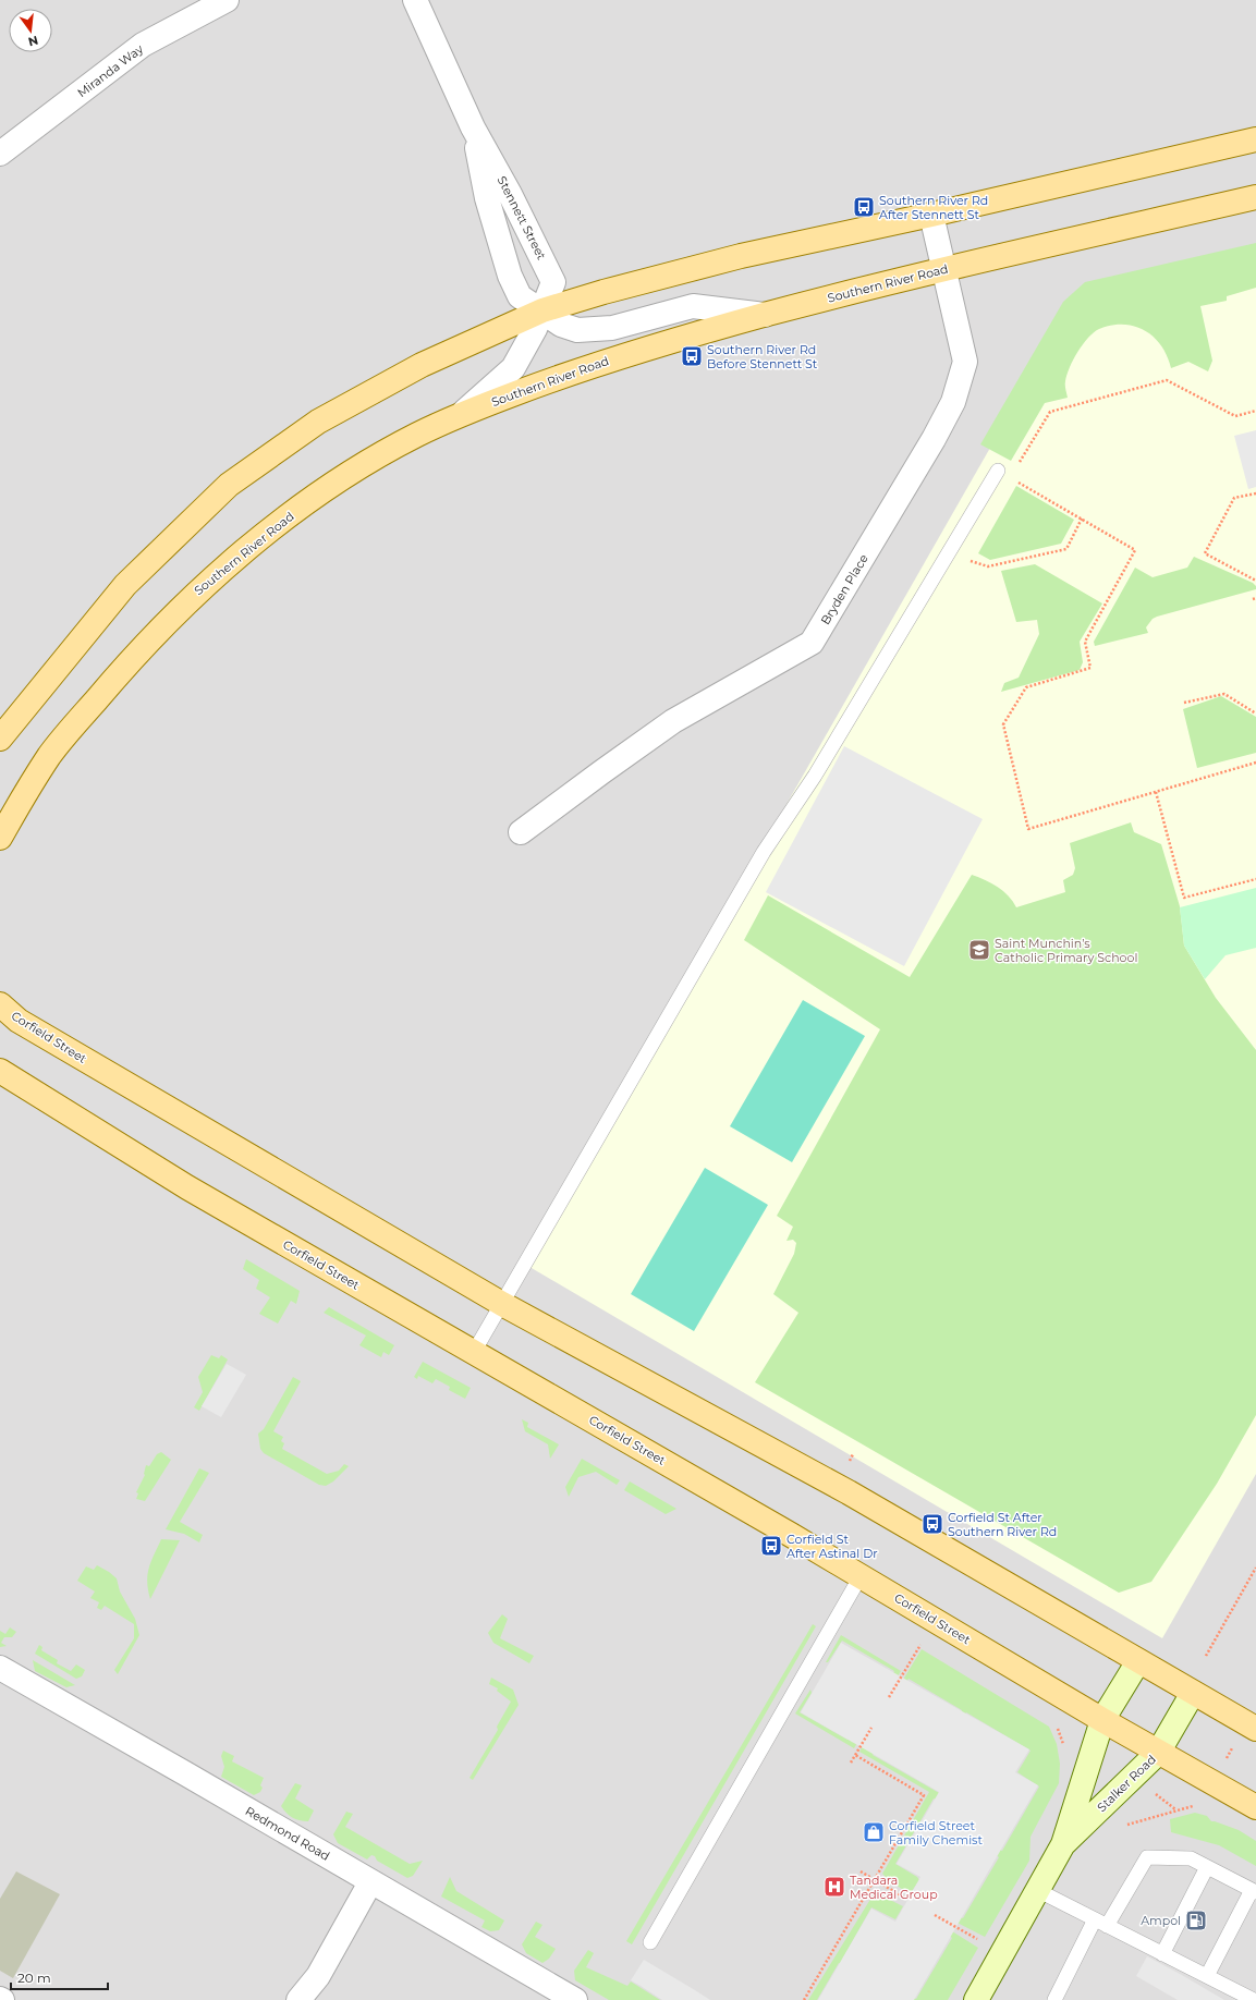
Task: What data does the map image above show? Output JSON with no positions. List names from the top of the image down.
{
  "streets": {
    "main road": ["Southern River Road", "Corfield Street", "Stalker Road"],
    "street": [
      "Miranda Way",
      "Stennett Street",
      "Bryden Place",
      "Redmond Road"
    ]
  },
  "crossings": [
    ["Stennett Street", "Southern River Road"],
    ["Southern River Road", "Bryden Place"],
    ["Corfield Street", "Stalker Road"]
  ],
  "places": {
    "bus stop": [
      "Southern River Rd After Stennett St",
      "Southern River Rd Before Stennett St",
      "Corfield St After Southern River Rd",
      "Corfield St After Astinal Dr"
    ],
    "school or university": ["Saint Munchin’s Catholic Primary School"],
    "shop": ["Corfield Street Family Chemist"],
    "hospital": ["Tandara Medical Group"],
    "fuel station": ["Ampol"]
  },
  "scale_bar": "20 m",
  "north": "bottom"
}
